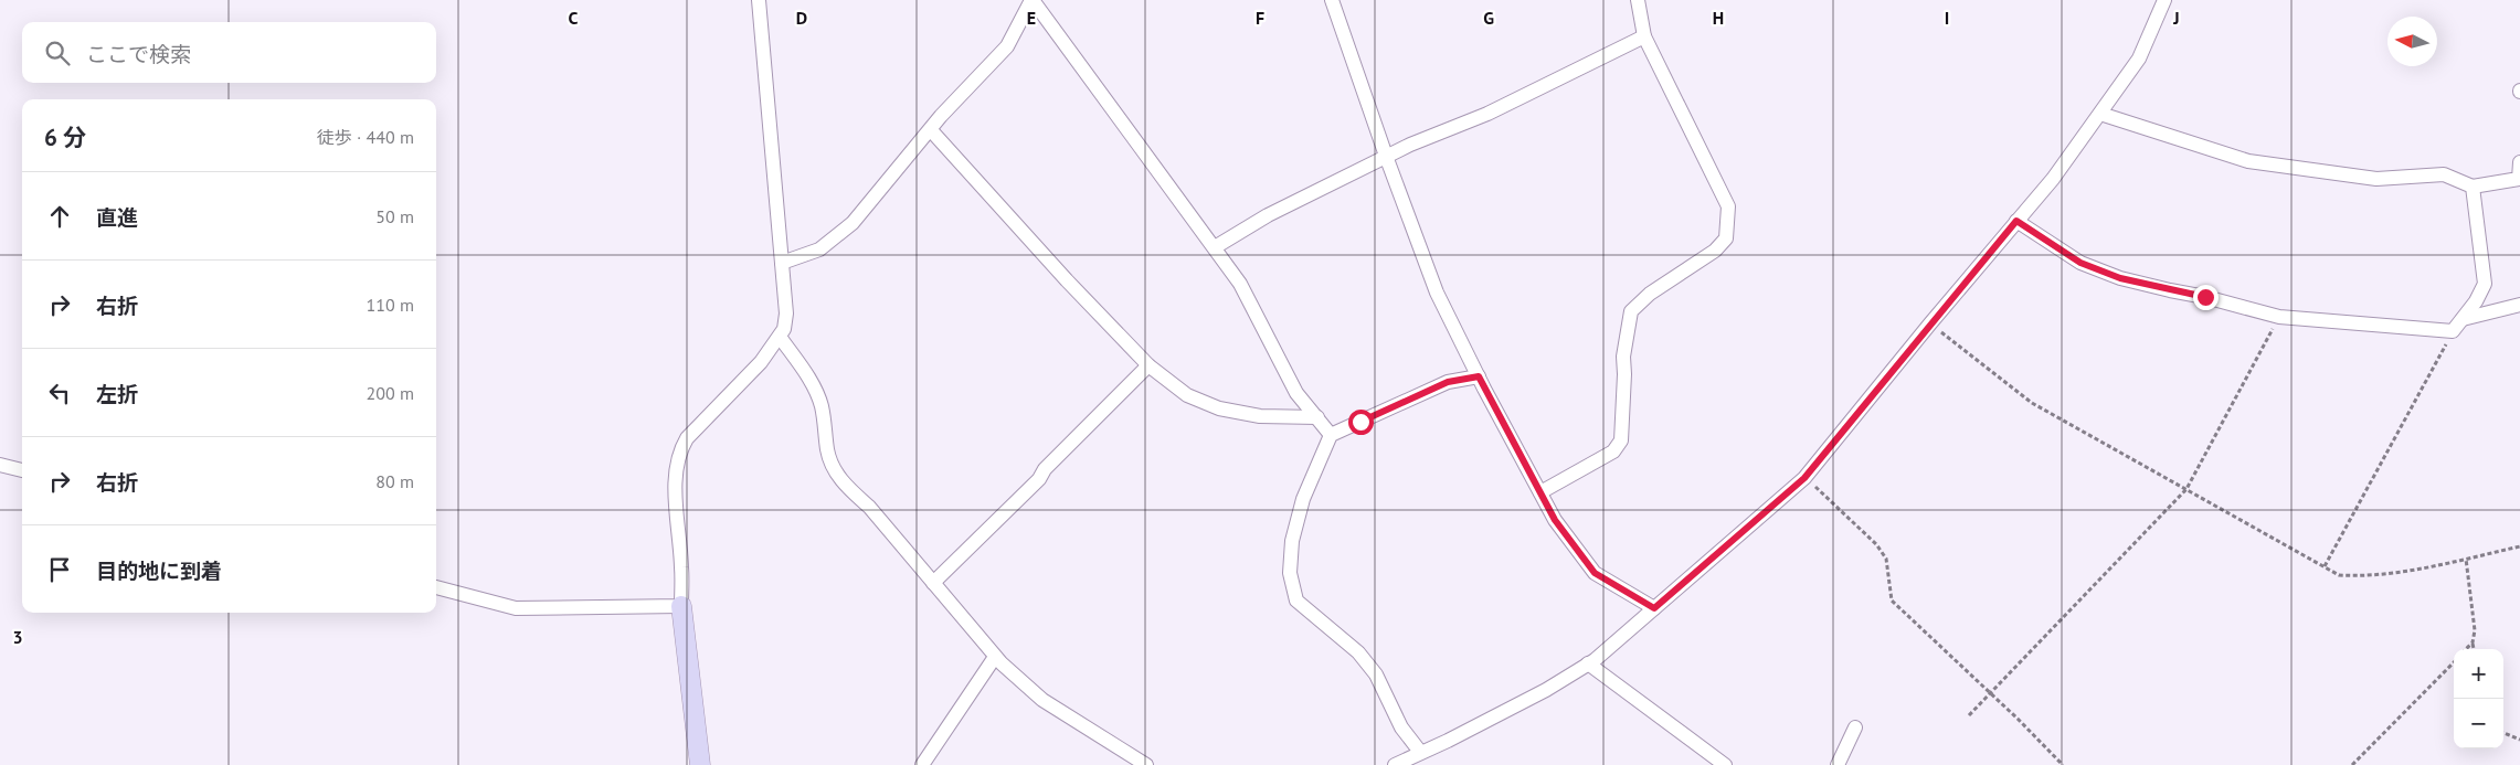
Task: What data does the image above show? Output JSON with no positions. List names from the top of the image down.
{
  "north": "left",
  "page": {
    "search": "ここで検索",
    "heading": ["6 分", "徒歩 · 440 m"],
    "list": [
      ["直進", "50 m"],
      ["右折", "110 m"],
      ["左折", "200 m"],
      ["右折", "80 m"],
      "目的地に到着"
    ],
    "map_buttons": ["+", "−"]
  },
  "grid": {
    "columns": [
      "C",
      "D",
      "E",
      "F",
      "G",
      "H",
      "I",
      "J"
    ],
    "rows": ["3"]
  }
}
